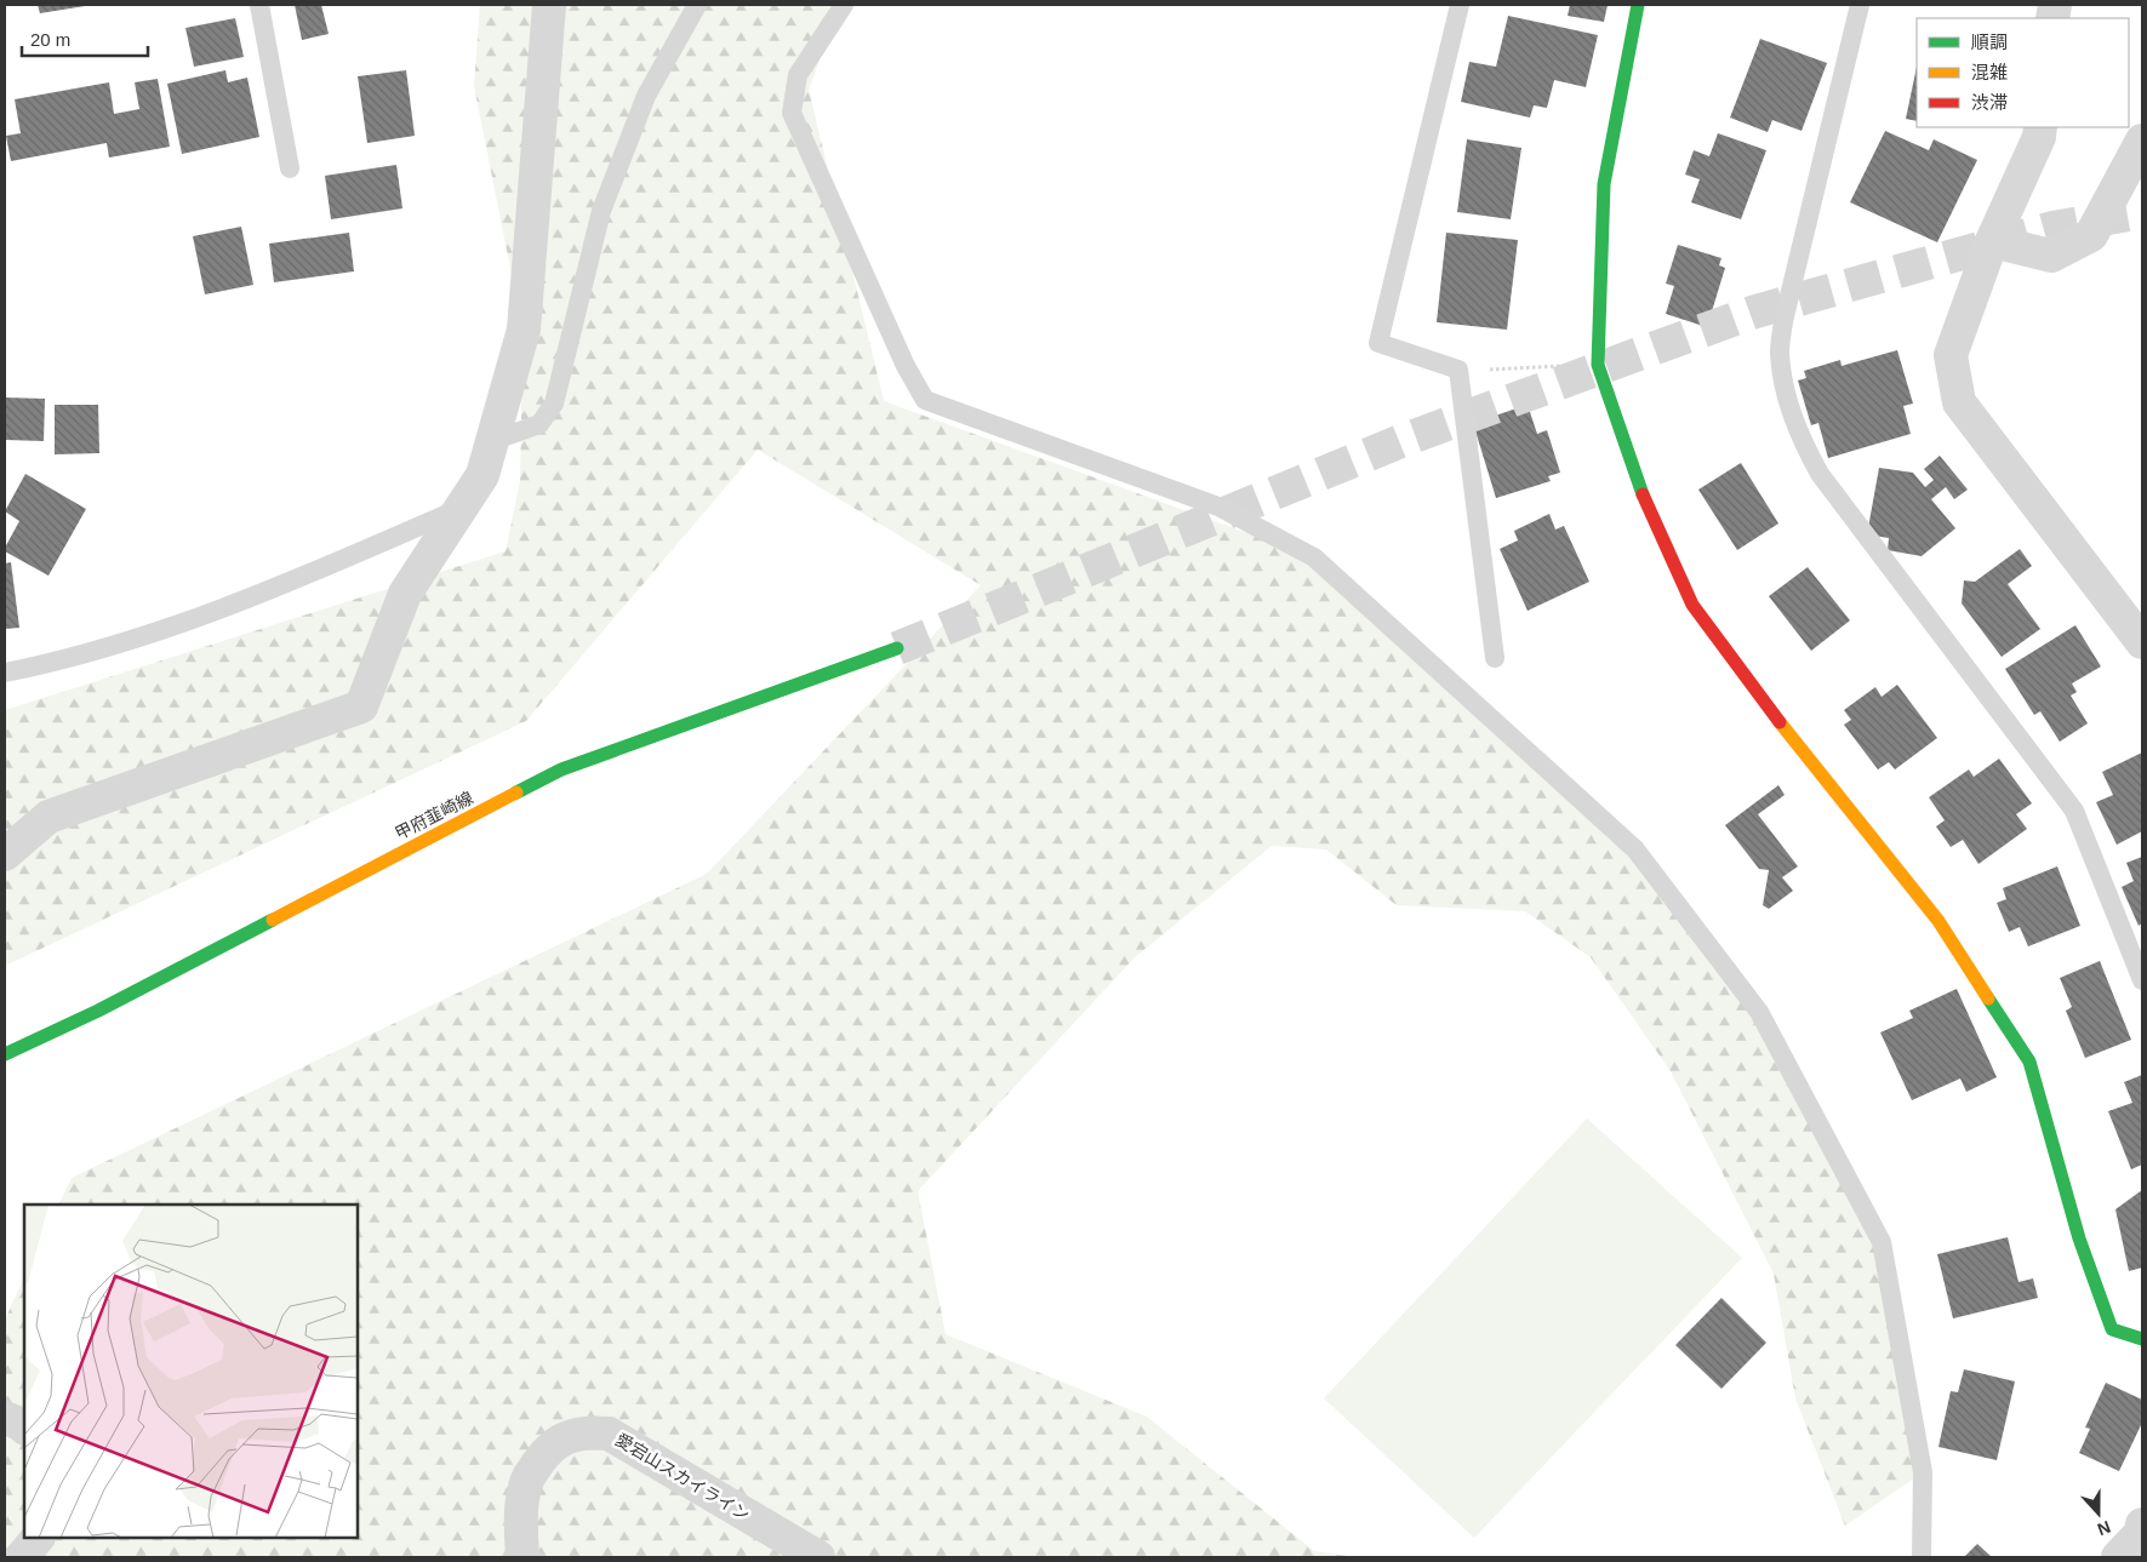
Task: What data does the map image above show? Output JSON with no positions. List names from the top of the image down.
{
  "streets": {
    "street": ["甲府韮崎線", "愛宕山スカイライン"]
  },
  "legend": ["順調", "混雑", "渋滞"],
  "scale_bar": "20 m",
  "north": "bottom"
}
